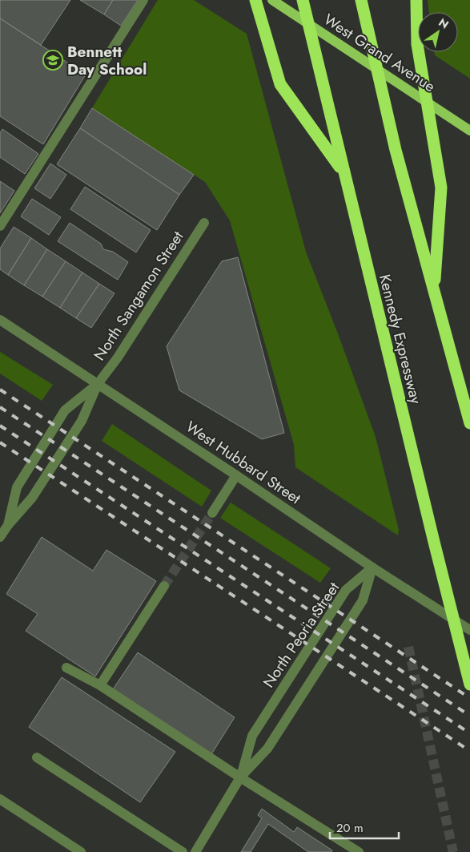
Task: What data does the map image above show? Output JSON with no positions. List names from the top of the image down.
{
  "streets": {
    "highway": ["Kennedy Expressway"],
    "main road": ["West Grand Avenue"],
    "street": ["North Sangamon Street", "West Hubbard Street", "North Peoria Street"]
  },
  "crossings": [
    ["North Sangamon Street", "West Hubbard Street"],
    ["West Hubbard Street", "North Peoria Street"]
  ],
  "places": {
    "school or university": ["Bennett Day School"]
  },
  "scale_bar": "20 m",
  "north": "top right"
}
